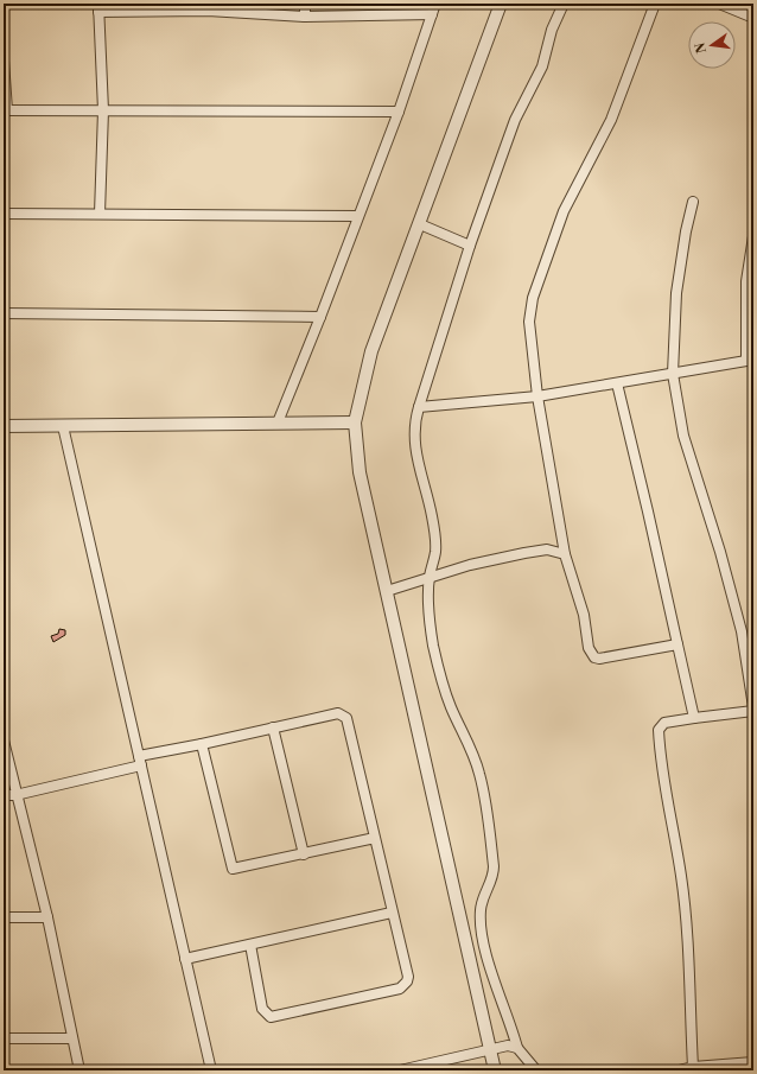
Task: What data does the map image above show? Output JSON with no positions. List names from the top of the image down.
{
  "north": "left"
}
